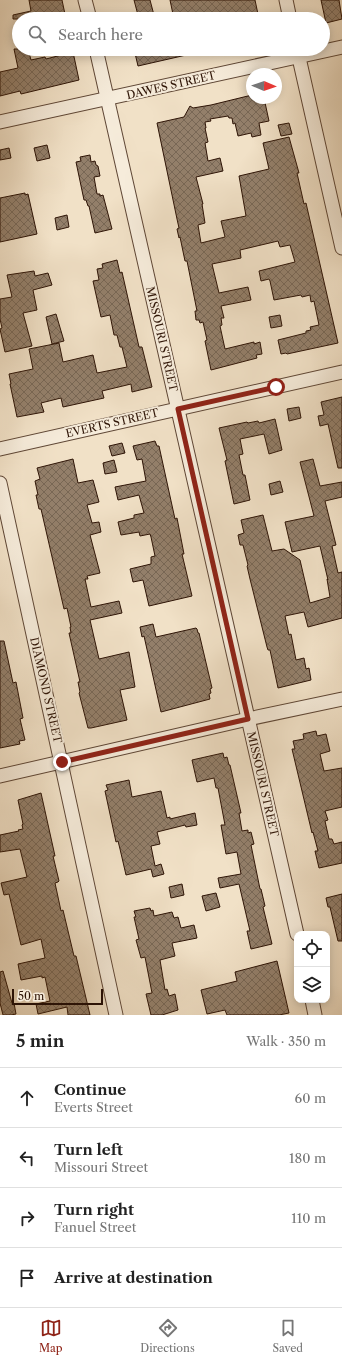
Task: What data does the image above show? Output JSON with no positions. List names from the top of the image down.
{
  "streets": {
    "street": [
      "DAWES STREET",
      "MISSOURI STREET",
      "EVERTS STREET",
      "DIAMOND STREET"
    ]
  },
  "crossings": [
    ["DAWES STREET", "MISSOURI STREET"],
    ["MISSOURI STREET", "EVERTS STREET"]
  ],
  "scale_bar": "50 m",
  "north": "right",
  "page": {
    "search": "Search here",
    "scale": "50 m",
    "heading": ["5 min", "Walk · 350 m"],
    "list": [
      ["Continue", "Everts Street", "60 m"],
      ["Turn left", "Missouri Street", "180 m"],
      ["Turn right", "Fanuel Street", "110 m"],
      "Arrive at destination"
    ],
    "nav": ["Map", "Directions", "Saved"]
  }
}
